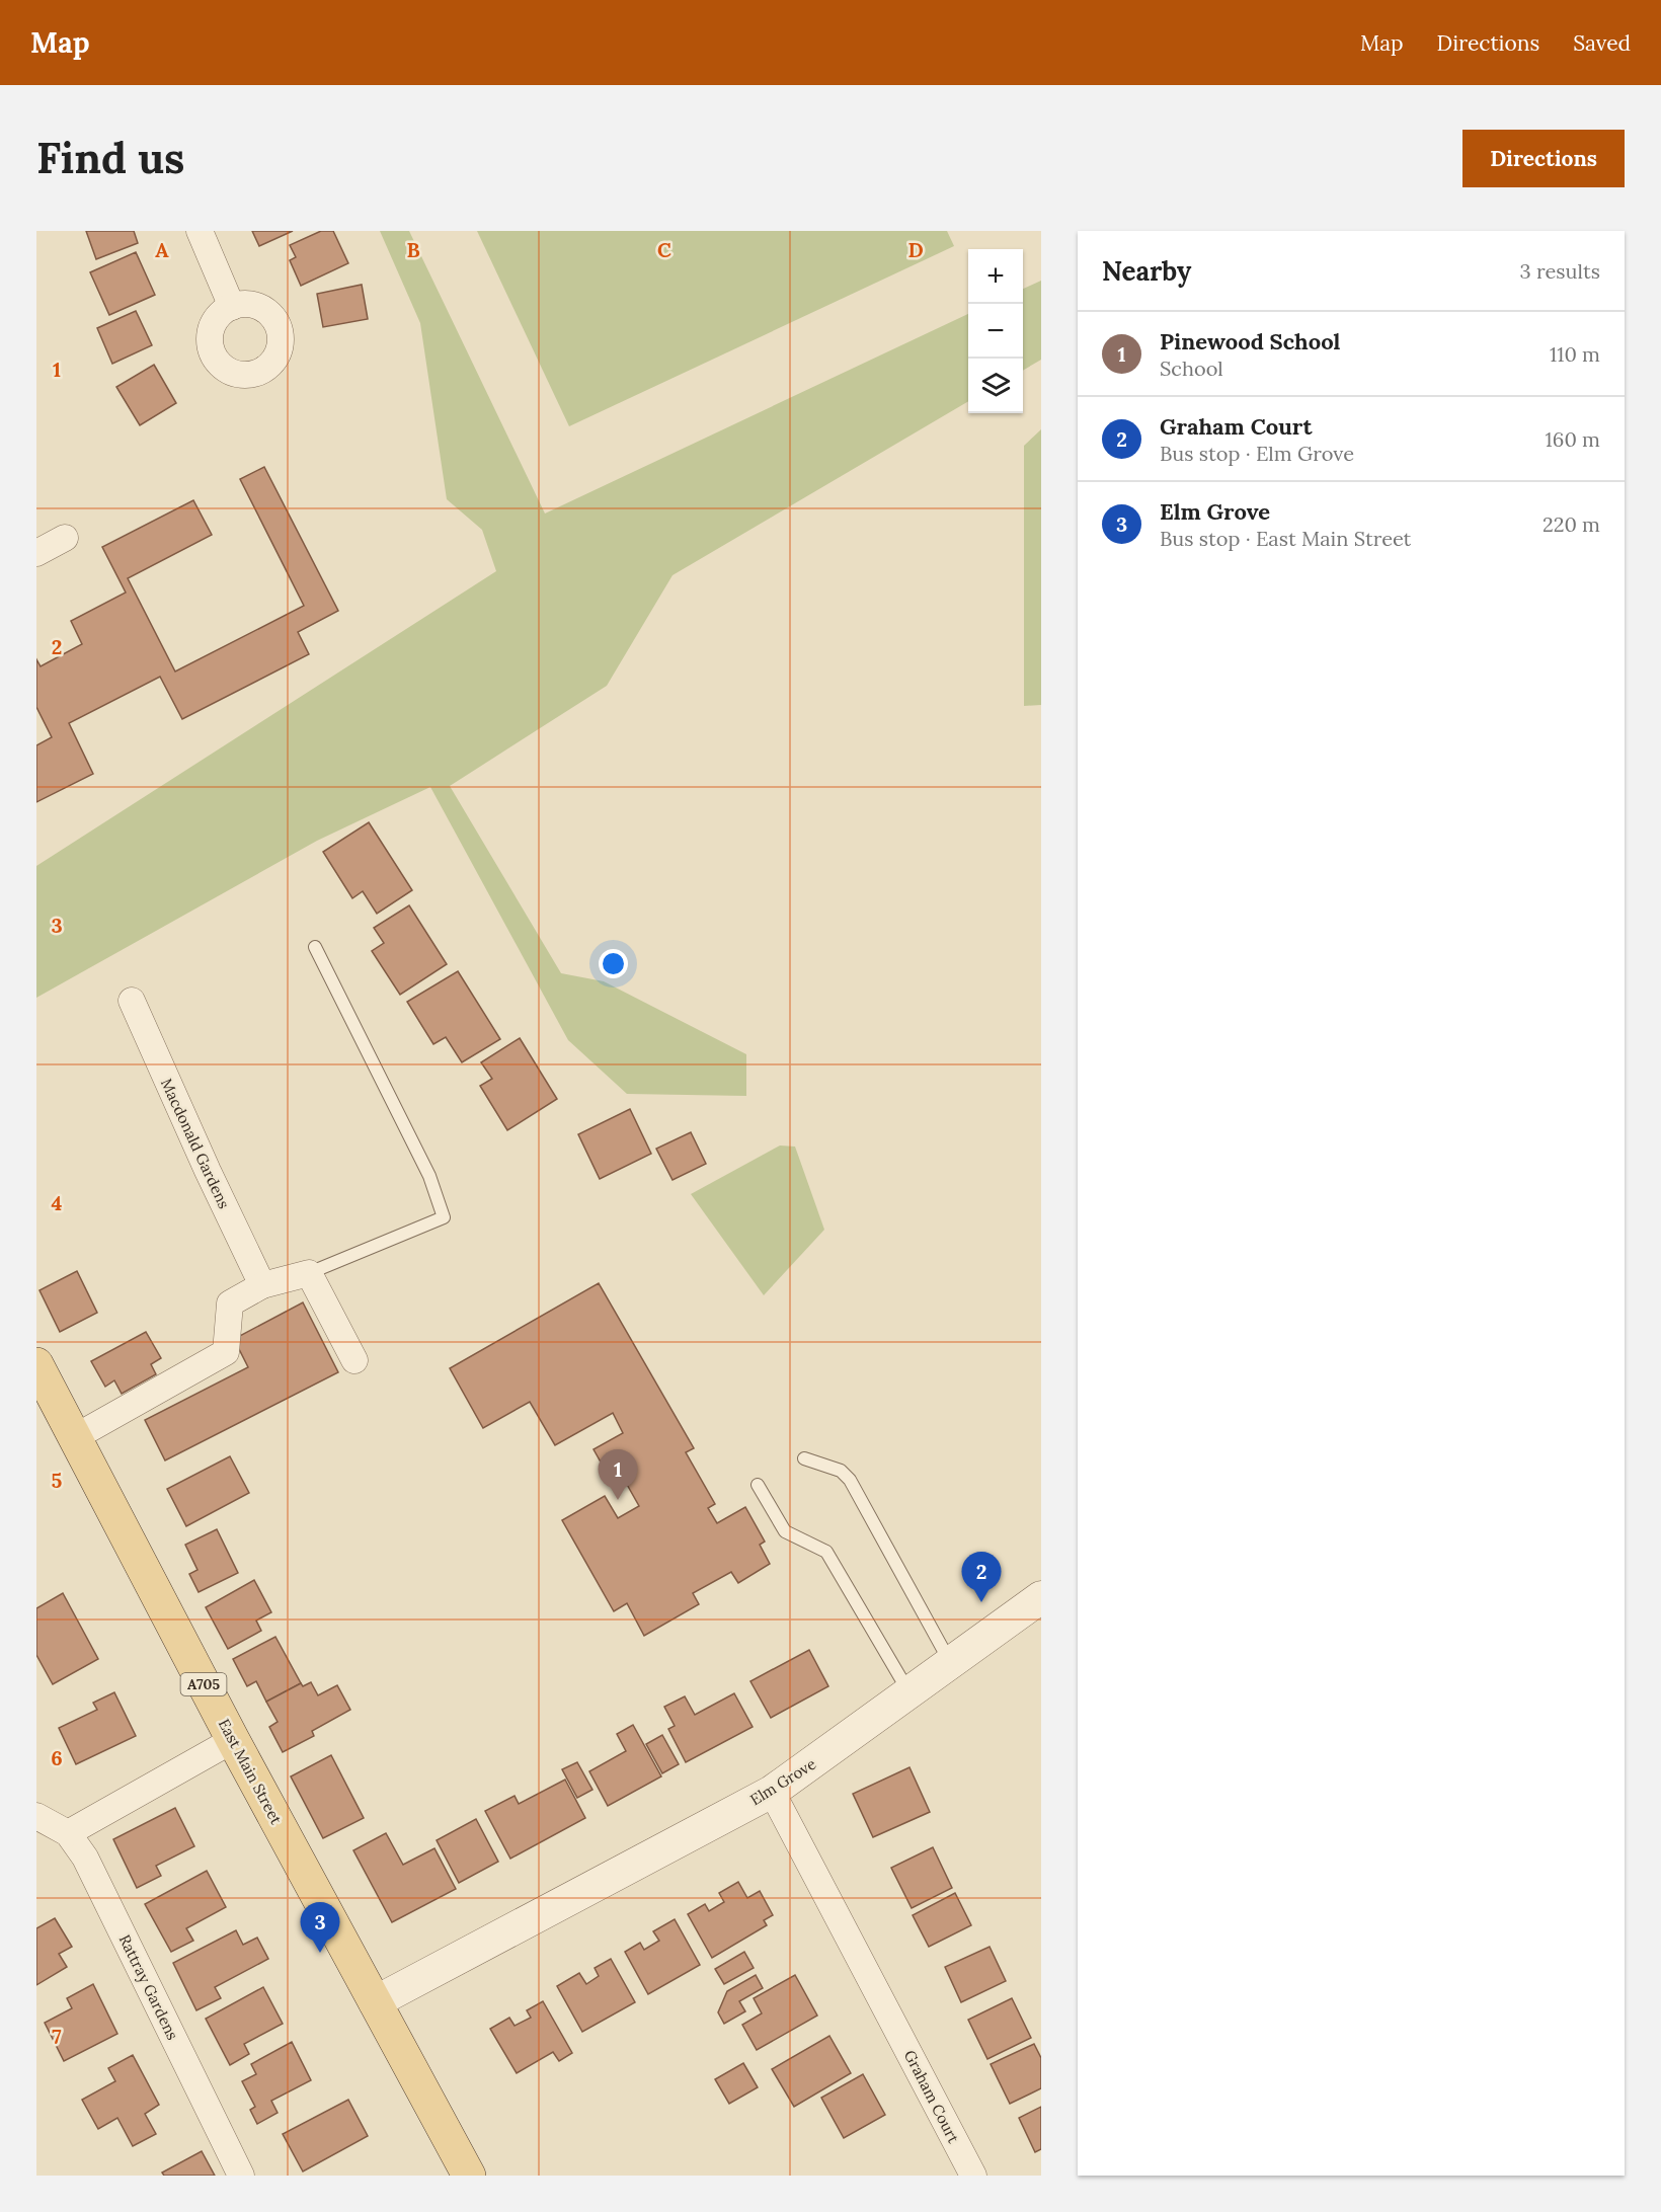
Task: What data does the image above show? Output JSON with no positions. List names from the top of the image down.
{
  "streets": {
    "main road": ["A705", "East Main Street"],
    "street": [
      "Macdonald Gardens",
      "Elm Grove",
      "Rattray Gardens",
      "Graham Court"
    ]
  },
  "crossings": [
    ["East Main Street", "Elm Grove"],
    ["Elm Grove", "Graham Court"]
  ],
  "page": {
    "header": "Map",
    "nav": ["Map", "Directions", "Saved"],
    "buttons": "Directions",
    "title": "Find us",
    "heading": ["Nearby", "3 results"],
    "map_buttons": ["+", "−"],
    "list": [
      {
        "mark": "1",
        "name": "Pinewood School",
        "note": "School",
        "value": "110 m"
      },
      {
        "mark": "2",
        "name": "Graham Court",
        "note": "Bus stop · Elm Grove",
        "value": "160 m"
      },
      {
        "mark": "3",
        "name": "Elm Grove",
        "note": "Bus stop · East Main Street",
        "value": "220 m"
      }
    ],
    "pins": ["1", "2", "3"]
  },
  "grid": {
    "columns": [
      "A",
      "B",
      "C",
      "D"
    ],
    "rows": [
      "1",
      "2",
      "3",
      "4",
      "5",
      "6",
      "7"
    ]
  }
}
